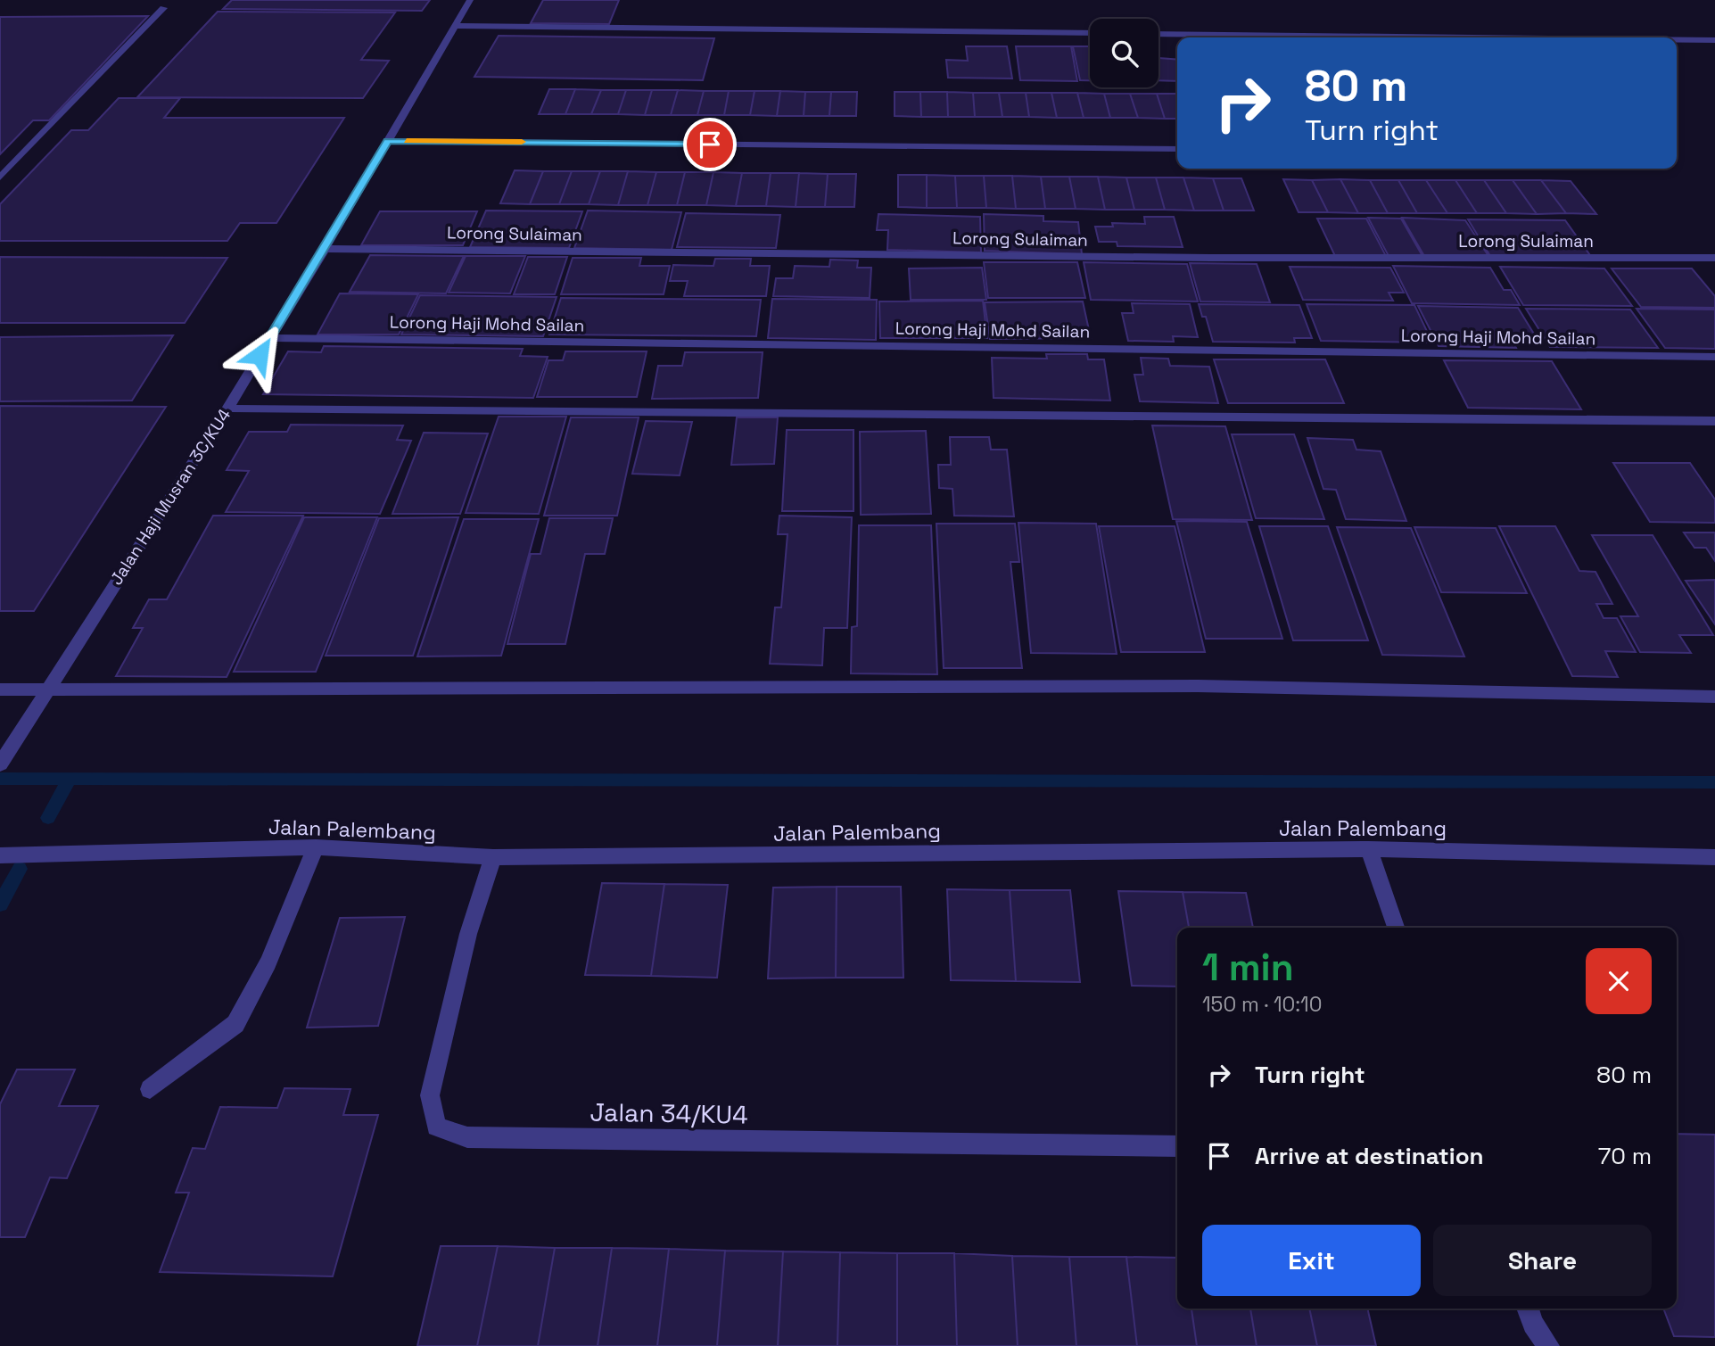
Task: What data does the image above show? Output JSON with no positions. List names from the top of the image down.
{
  "streets": {
    "street": [
      "Lorong Sulaiman",
      "Lorong Haji Mohd Sailan",
      "Jalan Haji Musran 3C/KU4",
      "Jalan Palembang",
      "Jalan 34/KU4"
    ]
  },
  "crossings": [
    ["Lorong Sulaiman", "Jalan Haji Musran 3C/KU4"],
    ["Lorong Haji Mohd Sailan", "Jalan Haji Musran 3C/KU4"],
    ["Jalan Palembang", "Jalan 34/KU4"]
  ],
  "page": {
    "turn": ["80 m", "Turn right"],
    "heading": ["1 min", "150 m · 10:10"],
    "list": [
      {
        "name": "Turn right",
        "value": "80 m"
      },
      {
        "name": "Arrive at destination",
        "value": "70 m"
      }
    ],
    "buttons": ["Exit", "Share"]
  }
}
